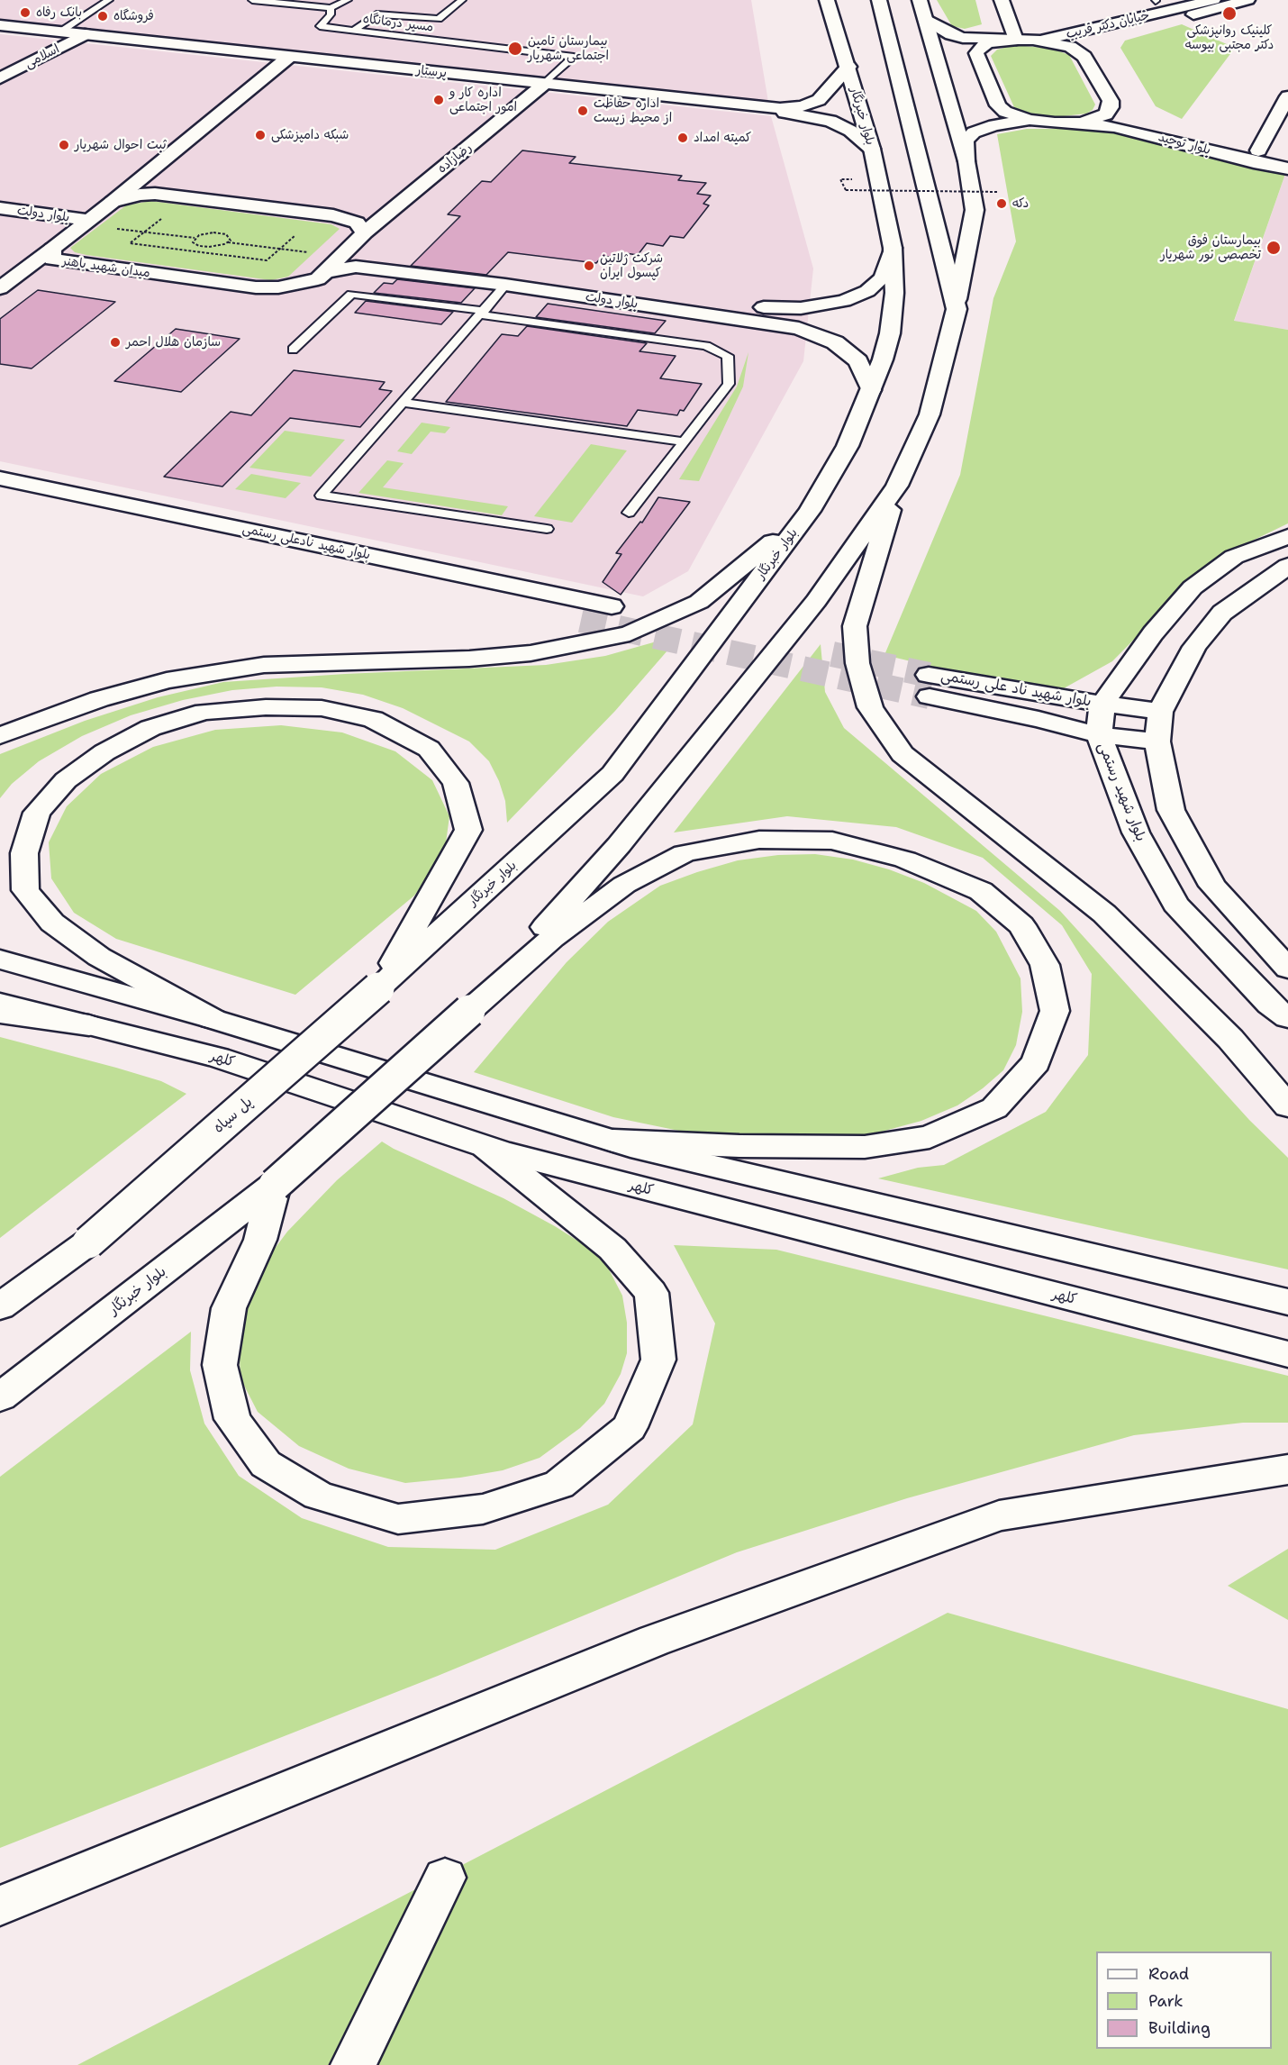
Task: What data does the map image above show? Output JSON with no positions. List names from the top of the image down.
{
  "streets": {
    "main road": [
      "خیابان دکتر قریب",
      "اسلامی",
      "پرستار",
      "بلوار خبرنگار",
      "بلوار توحید",
      "رضازاده",
      "بلوار دولت",
      "میدان شهید باهنر",
      "بلوار شهید نادعلی رستمی",
      "بلوار شهید ناد علی رستمی",
      "بلوار شهید رستمی",
      "کلهر",
      "پل سپاه"
    ],
    "lane": ["مسیر درمانگاه"]
  },
  "crossings": [
    ["مسیر درمانگاه", "پرستار"],
    ["مسیر درمانگاه", "رضازاده"],
    ["اسلامی", "پرستار"],
    ["پرستار", "بلوار خبرنگار"],
    ["پرستار", "رضازاده"],
    ["بلوار خبرنگار", "بلوار دولت"],
    ["بلوار خبرنگار", "پل سپاه"],
    ["رضازاده", "بلوار دولت"],
    ["رضازاده", "میدان شهید باهنر"],
    ["بلوار دولت", "میدان شهید باهنر"],
    ["بلوار شهید ناد علی رستمی", "بلوار شهید رستمی"]
  ],
  "places": [
    "بانک رفاه",
    "کلینیک روانپزشکی دکتر مجتبی بیوسه",
    "فروشگاه",
    "بیمارستان تامین اجتماعی شهریار",
    "اداره کار و امور اجتماعی",
    "اداره حفاظت از محیط زیست",
    "شبکه دامپزشکی",
    "کمیته امداد",
    "ثبت احوال شهریار",
    "دکه",
    "بیمارستان فوق تخصصی نور شهریار",
    "شرکت ژلاتین کپسول ایران",
    "سازمان هلال احمر"
  ],
  "legend": ["Road", "Park", "Building"]
}
